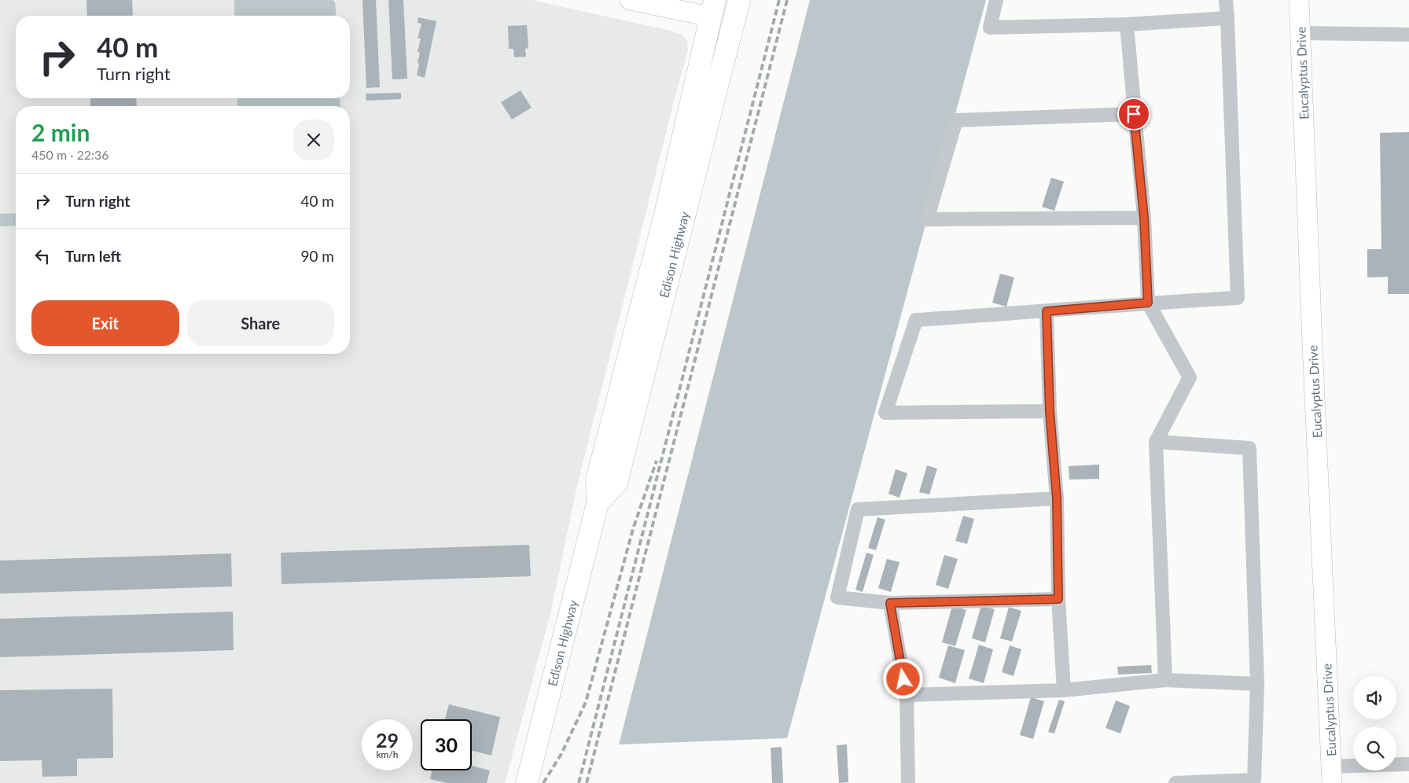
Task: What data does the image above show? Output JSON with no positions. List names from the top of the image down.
{
  "streets": {
    "main road": ["Edison Highway"],
    "street": ["Eucalyptus Drive"]
  },
  "page": {
    "turn": ["40 m", "Turn right"],
    "heading": ["2 min", "450 m · 22:36"],
    "list": [
      {
        "name": "Turn right",
        "value": "40 m"
      },
      {
        "name": "Turn left",
        "value": "90 m"
      }
    ],
    "buttons": ["Exit", "Share"],
    "speed": "29 km/h",
    "limit": "30"
  }
}
